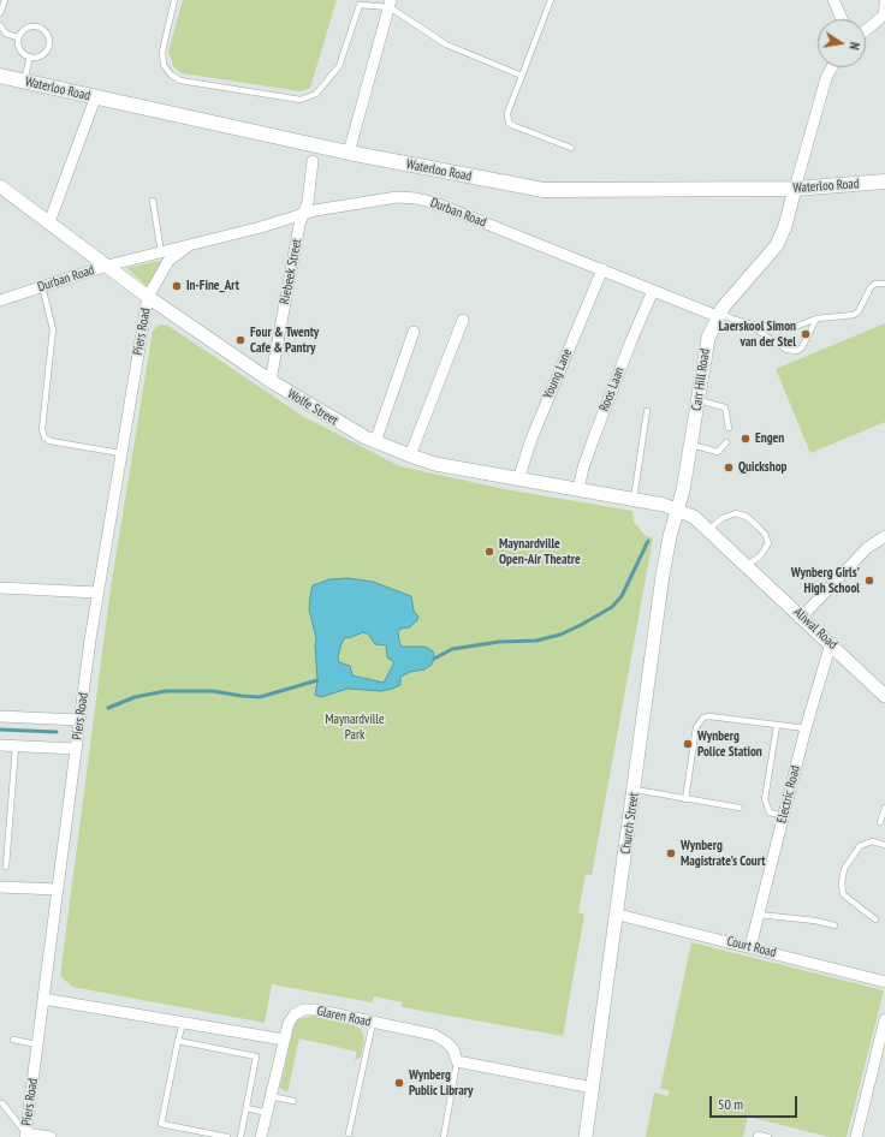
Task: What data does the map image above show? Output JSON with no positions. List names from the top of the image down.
{
  "streets": {
    "main road": ["Waterloo Road"],
    "street": [
      "Durban Road",
      "Riebeek Street",
      "Piers Road",
      "Young Lane",
      "Carr Hill Road",
      "Roos Laan",
      "Wolfe Street",
      "Aliwal Road",
      "Electric Road",
      "Church Street",
      "Court Road",
      "Glaren Road"
    ]
  },
  "crossings": [
    ["Waterloo Road", "Carr Hill Road"],
    ["Durban Road", "Riebeek Street"],
    ["Durban Road", "Piers Road"],
    ["Durban Road", "Young Lane"],
    ["Durban Road", "Carr Hill Road"],
    ["Durban Road", "Roos Laan"],
    ["Durban Road", "Wolfe Street"],
    ["Riebeek Street", "Wolfe Street"],
    ["Piers Road", "Wolfe Street"],
    ["Young Lane", "Wolfe Street"],
    ["Carr Hill Road", "Wolfe Street"],
    ["Carr Hill Road", "Aliwal Road"],
    ["Carr Hill Road", "Church Street"],
    ["Roos Laan", "Wolfe Street"],
    ["Wolfe Street", "Aliwal Road"],
    ["Wolfe Street", "Church Street"],
    ["Aliwal Road", "Electric Road"],
    ["Aliwal Road", "Church Street"],
    ["Electric Road", "Court Road"],
    ["Church Street", "Court Road"]
  ],
  "parks": ["Maynardville Park"],
  "places": [
    "In-Fine_Art",
    "Laerskool Simon van der Stel",
    "Four & Twenty Cafe & Pantry",
    "Engen",
    "Quickshop",
    "Maynardville Open-Air Theatre",
    "Wynberg Girls' High School",
    "Wynberg Police Station",
    "Wynberg Magistrate's Court",
    "Wynberg Public Library"
  ],
  "scale_bar": "50 m",
  "north": "right"
}
